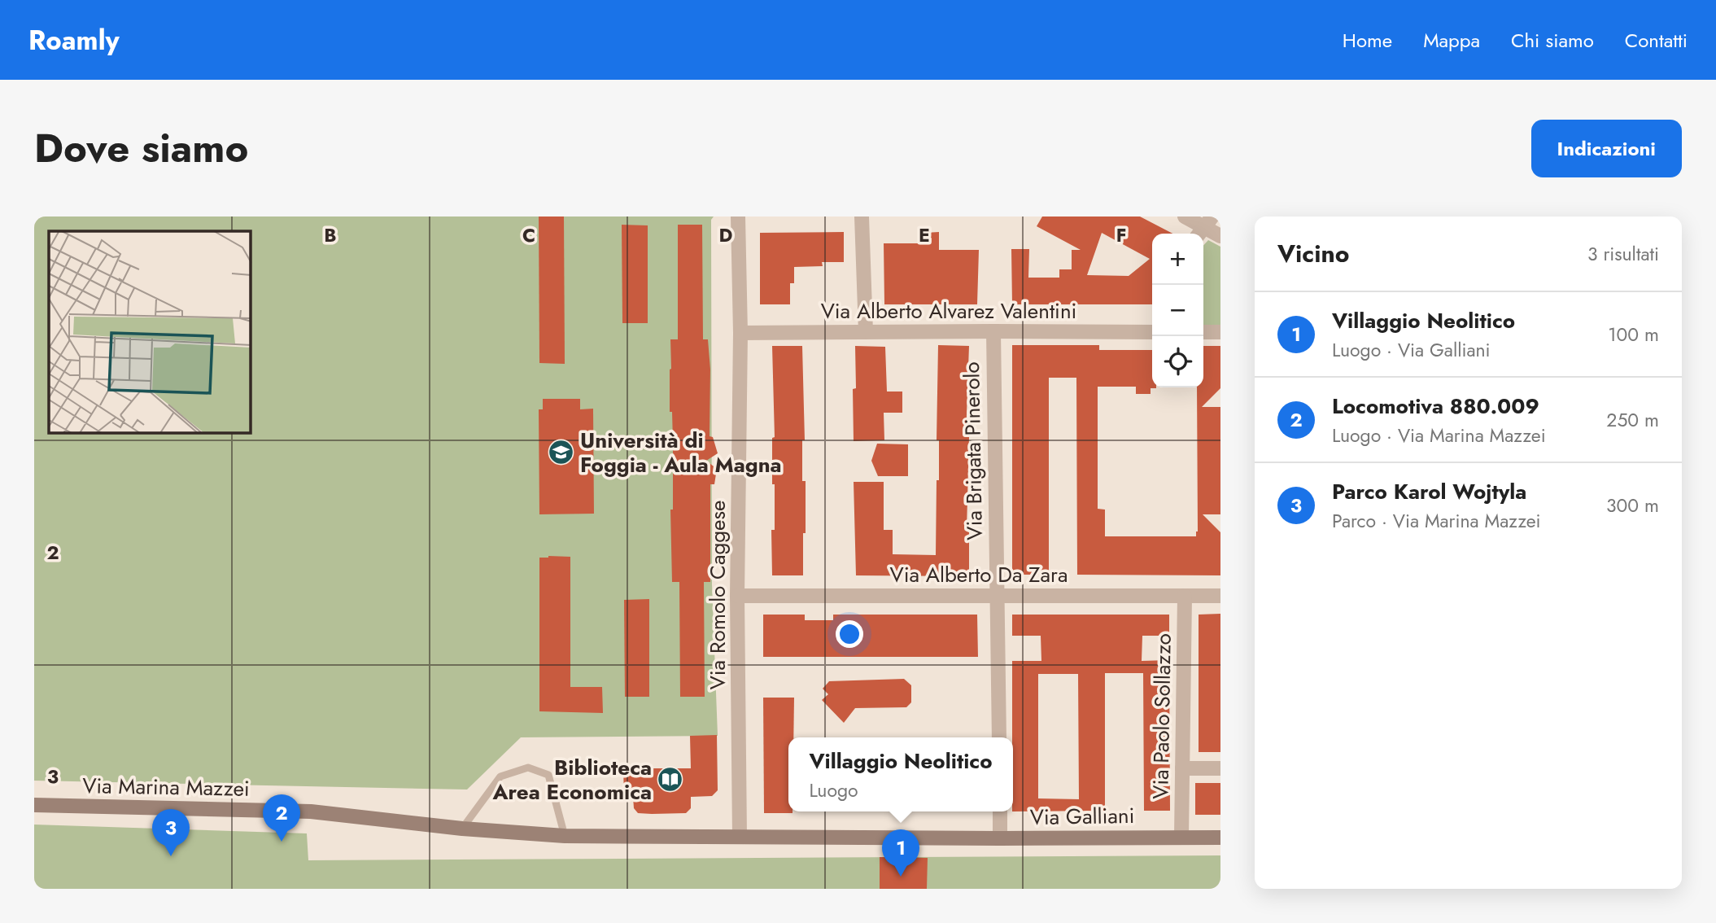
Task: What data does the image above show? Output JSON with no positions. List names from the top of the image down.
{
  "streets": {
    "street": [
      "Via Alberto Alvarez Valentini",
      "Via Brigata Pinerolo",
      "Via Alberto Da Zara",
      "Via Romolo Caggese",
      "Via Paolo Sollazzo",
      "Via Marina Mazzei",
      "Via Galliani"
    ]
  },
  "crossings": [
    ["Via Alberto Alvarez Valentini", "Via Brigata Pinerolo"],
    ["Via Alberto Alvarez Valentini", "Via Romolo Caggese"],
    ["Via Brigata Pinerolo", "Via Alberto Da Zara"],
    ["Via Alberto Da Zara", "Via Romolo Caggese"],
    ["Via Alberto Da Zara", "Via Paolo Sollazzo"],
    ["Via Romolo Caggese", "Via Marina Mazzei"],
    ["Via Romolo Caggese", "Via Galliani"],
    ["Via Paolo Sollazzo", "Via Galliani"],
    ["Via Marina Mazzei", "Via Galliani"]
  ],
  "places": {
    "school or university": ["Università di Foggia - Aula Magna"],
    "library": ["Biblioteca Area Economica"]
  },
  "page": {
    "header": "Roamly",
    "nav": [
      "Home",
      "Mappa",
      "Chi siamo",
      "Contatti"
    ],
    "title": "Dove siamo",
    "buttons": "Indicazioni",
    "heading": ["Vicino", "3 risultati"],
    "map_buttons": ["+", "−"],
    "list": [
      {
        "mark": "1",
        "name": "Villaggio Neolitico",
        "note": "Luogo · Via Galliani",
        "value": "100 m"
      },
      {
        "mark": "2",
        "name": "Locomotiva 880.009",
        "note": "Luogo · Via Marina Mazzei",
        "value": "250 m"
      },
      {
        "mark": "3",
        "name": "Parco Karol Wojtyla",
        "note": "Parco · Via Marina Mazzei",
        "value": "300 m"
      }
    ],
    "popup": ["Villaggio Neolitico", "Luogo"],
    "pins": ["2", "3", "1"]
  },
  "grid": {
    "columns": [
      "B",
      "C",
      "D",
      "E",
      "F"
    ],
    "rows": ["2", "3"]
  }
}
